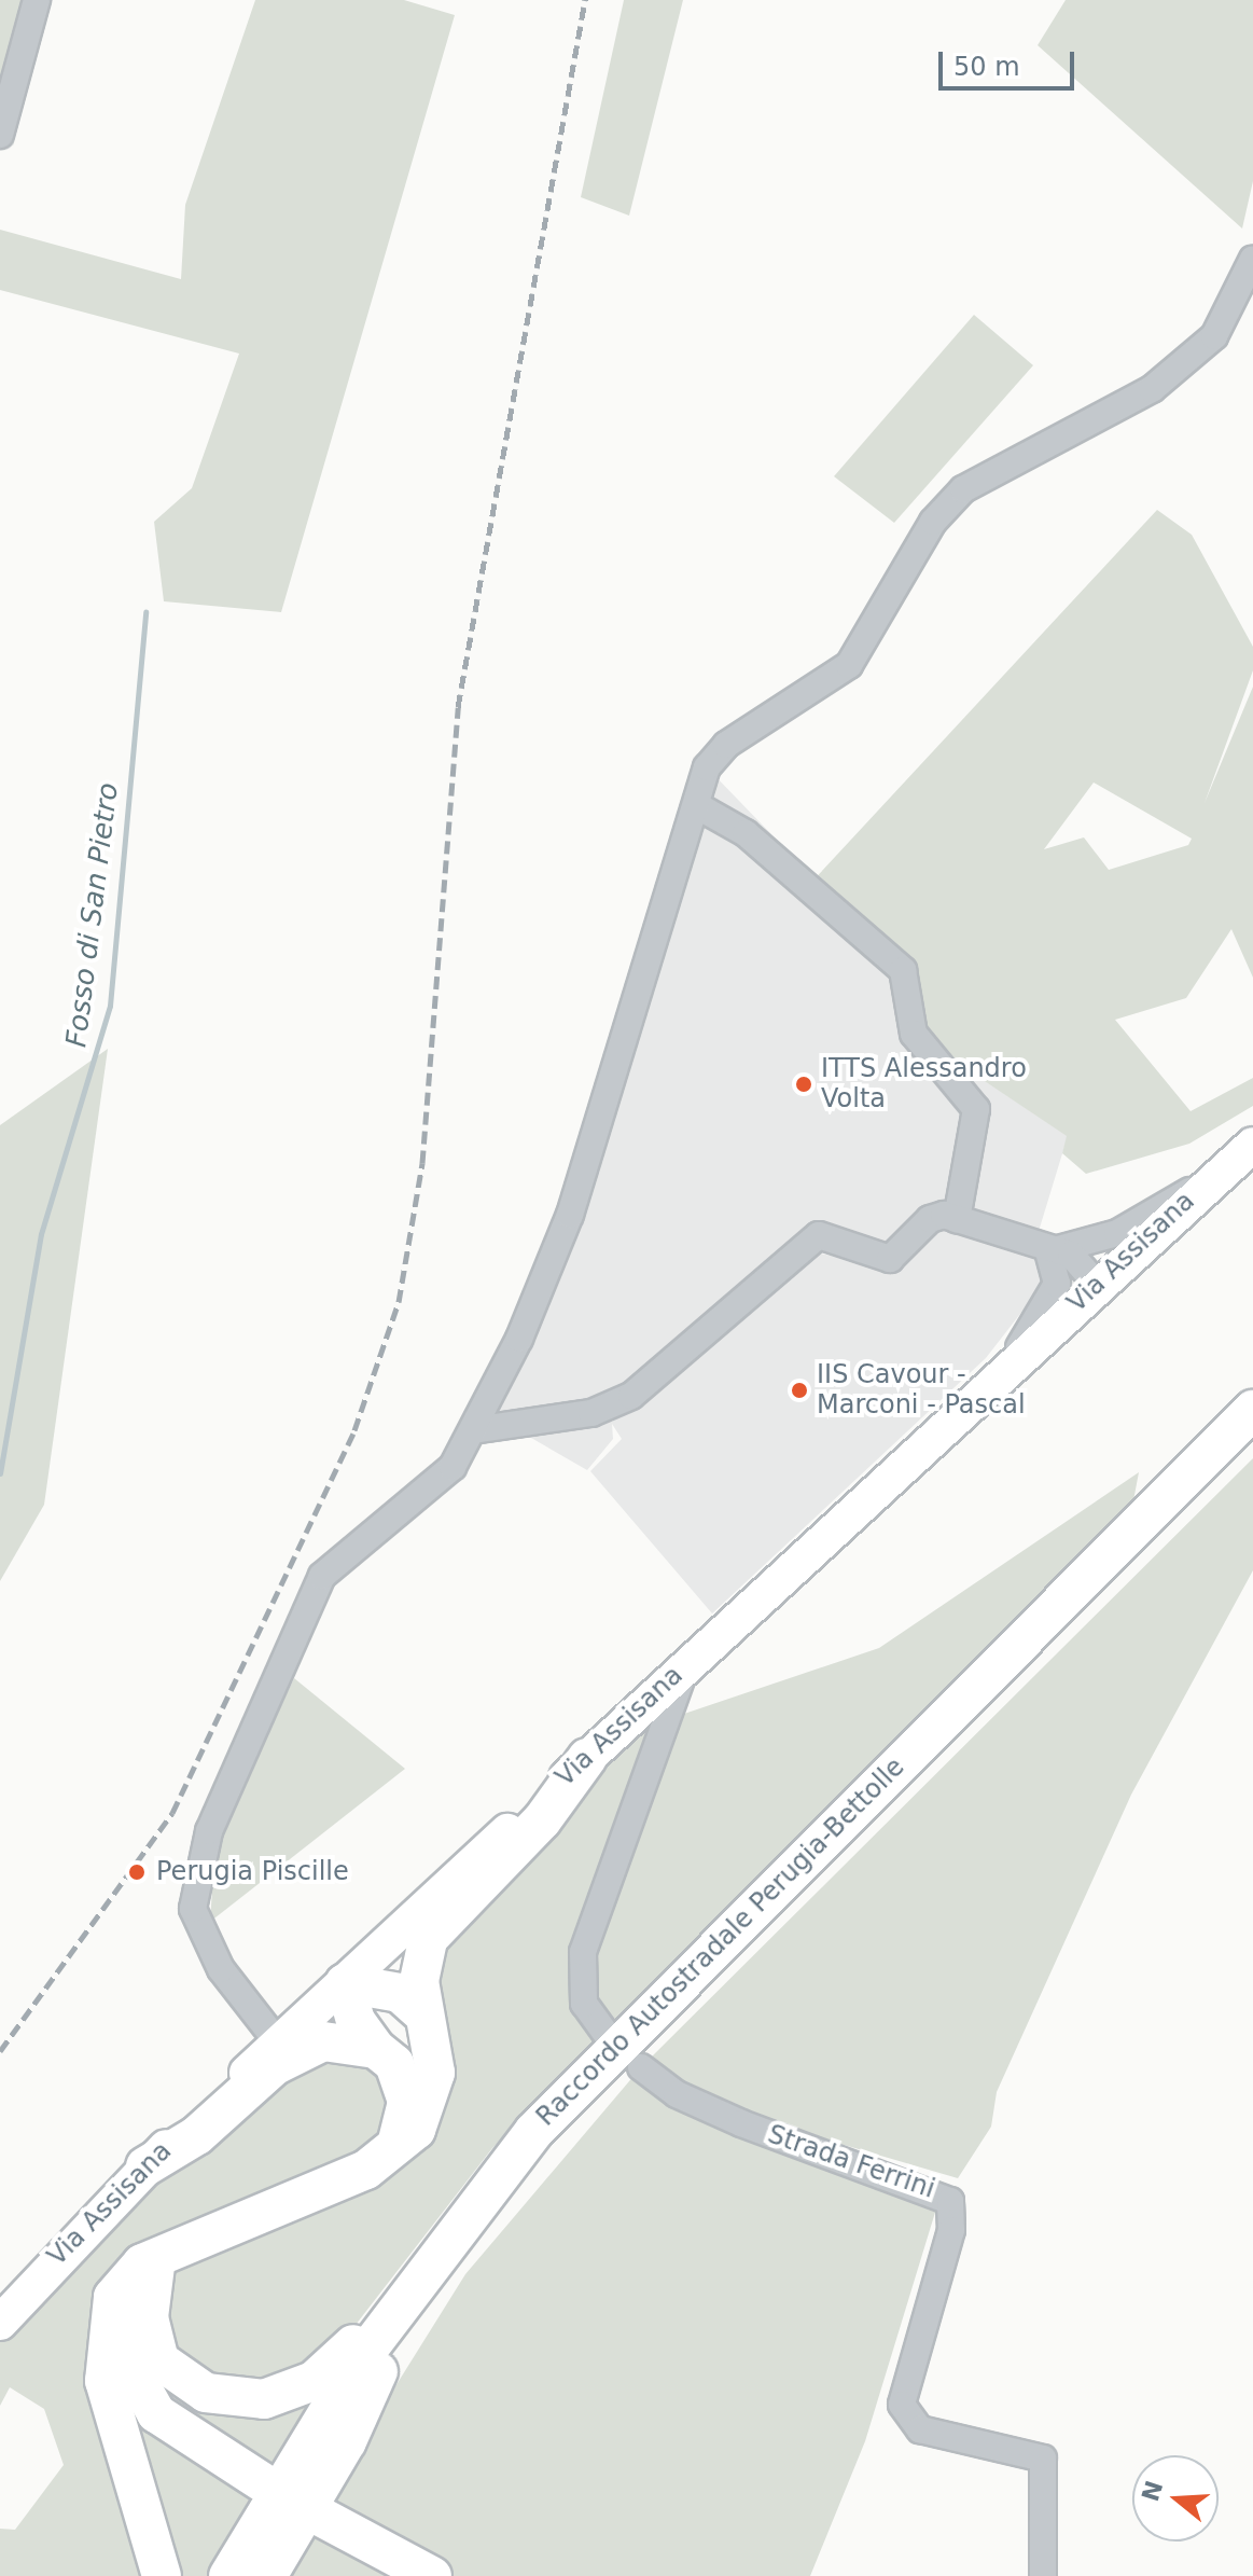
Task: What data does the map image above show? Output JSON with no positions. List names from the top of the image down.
{
  "streets": {
    "highway": ["Raccordo Autostradale Perugia-Bettolle"],
    "main road": ["Via Assisana"],
    "street": ["Strada Ferrini"]
  },
  "water": ["Fosso di San Pietro"],
  "places": ["ITTS Alessandro Volta", "IIS Cavour - Marconi - Pascal", "Perugia Piscille"],
  "scale_bar": "50 m",
  "north": "left"
}
